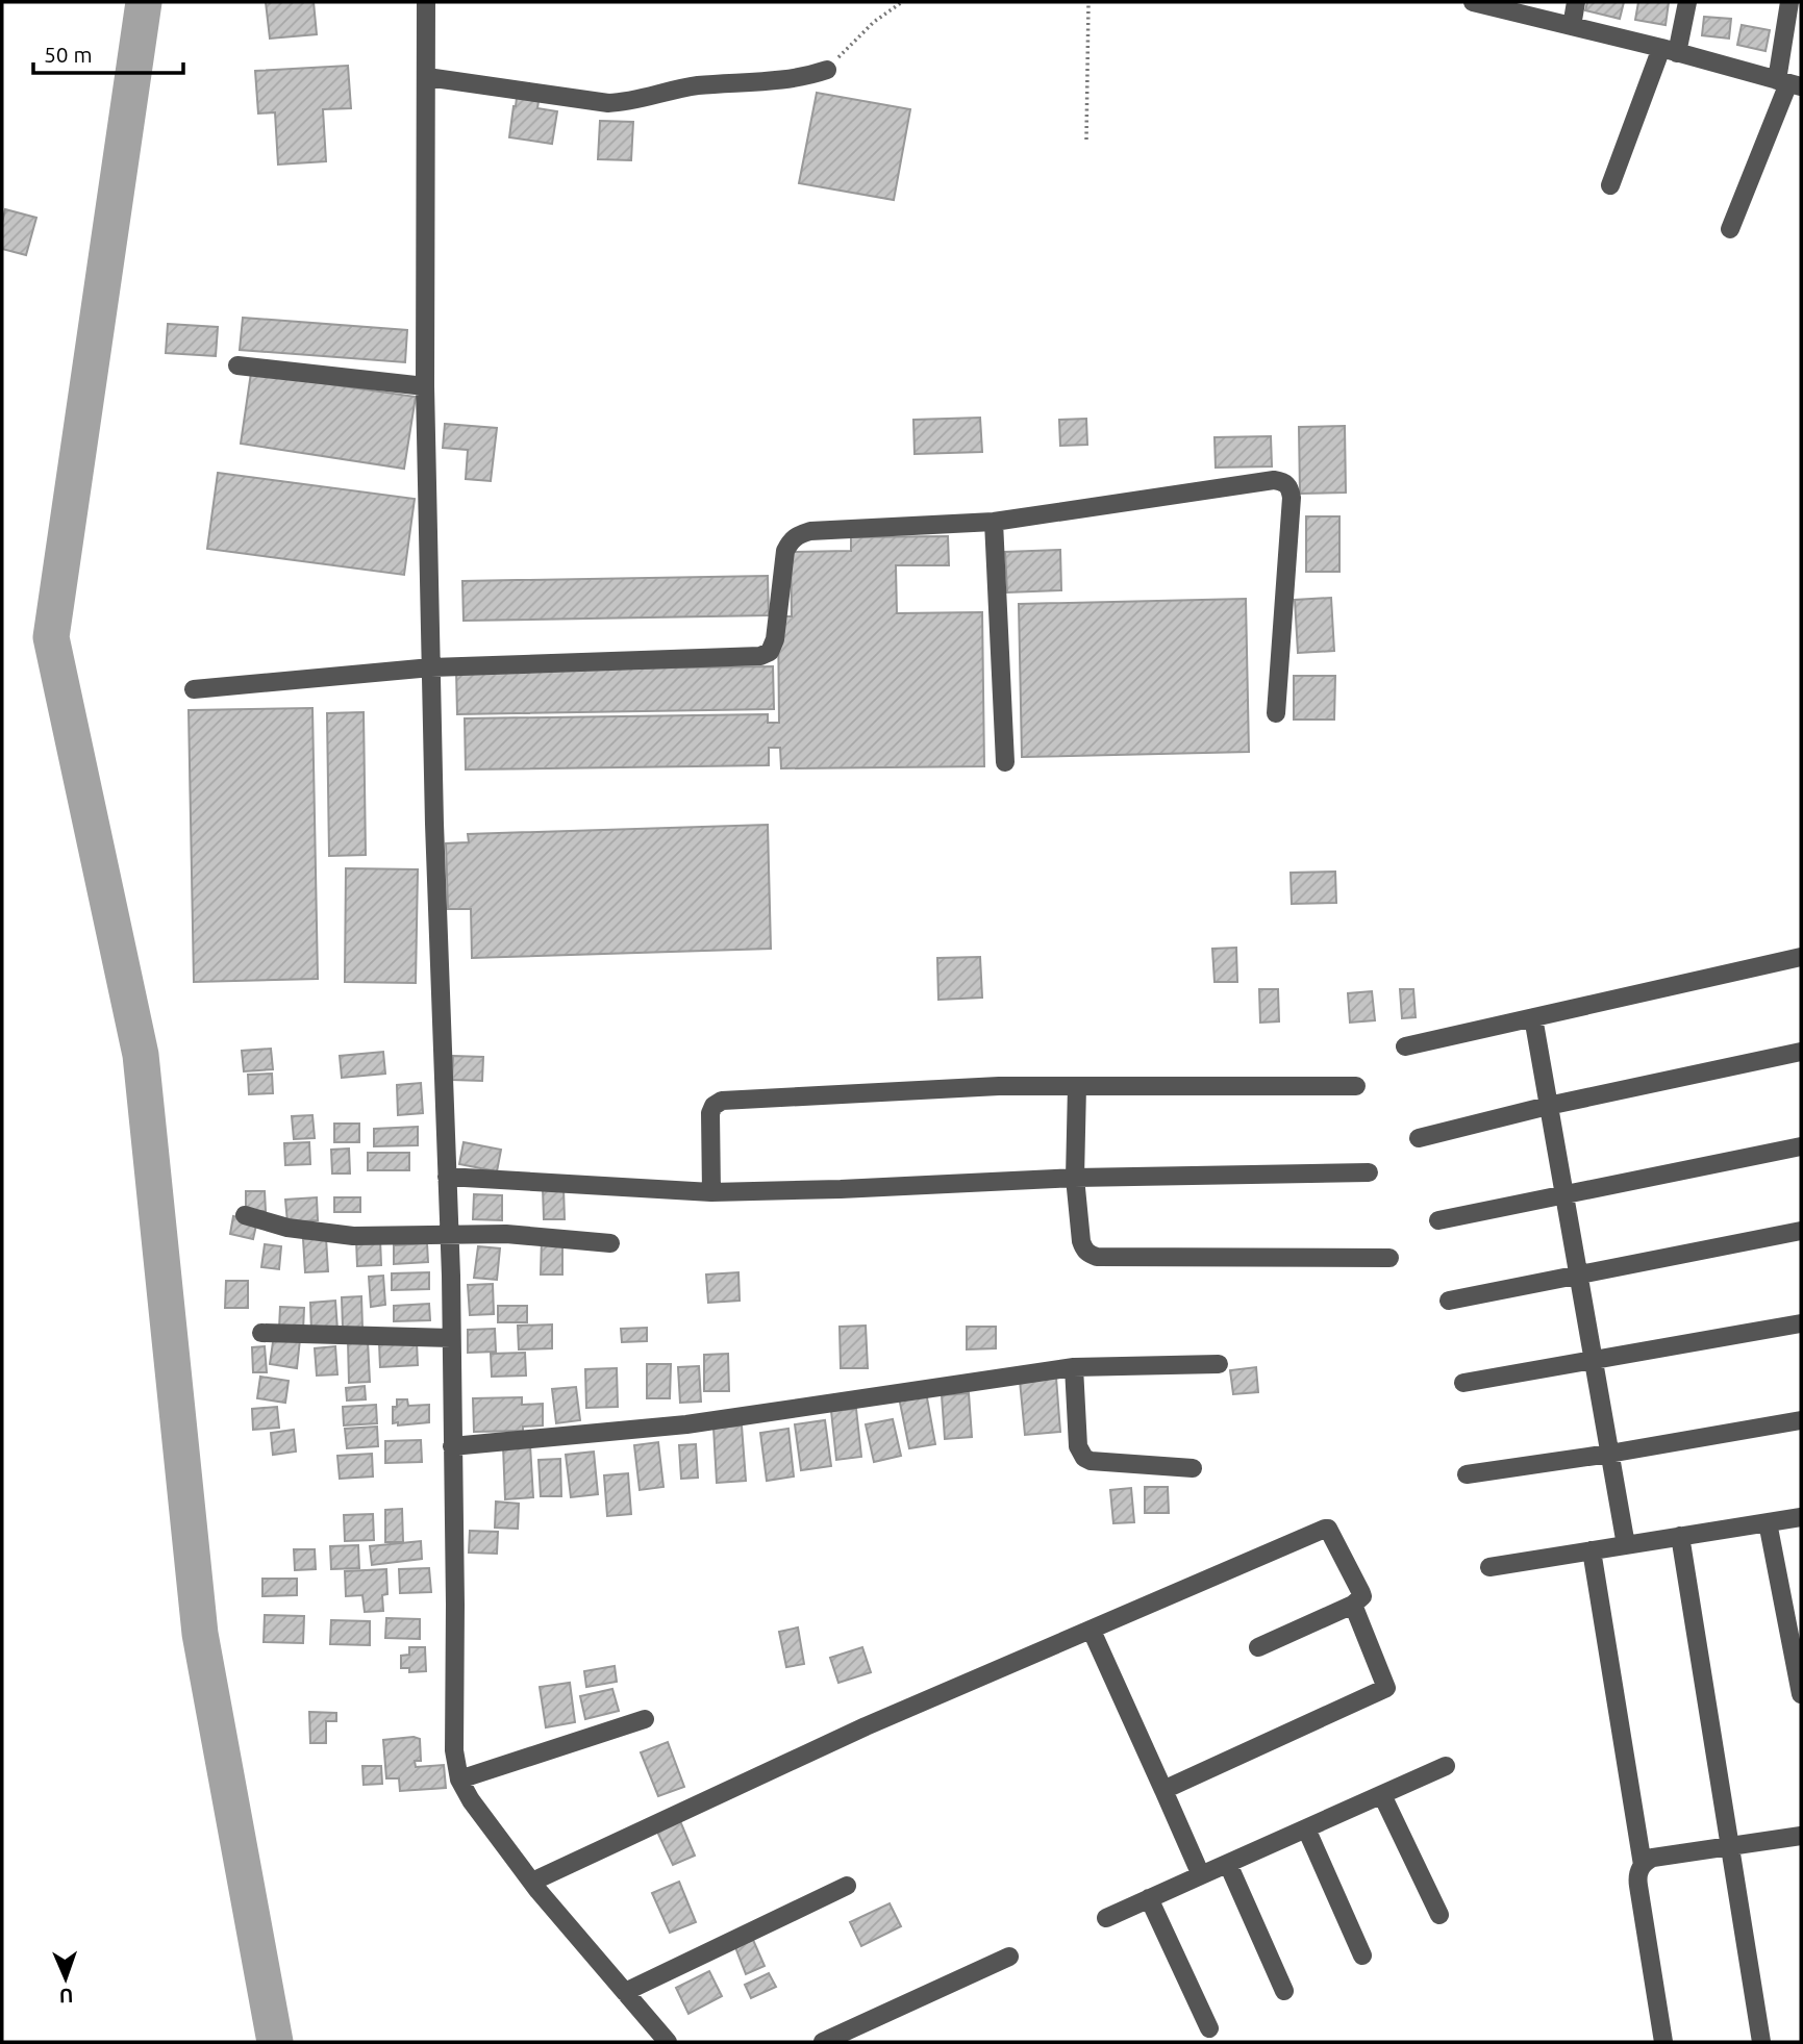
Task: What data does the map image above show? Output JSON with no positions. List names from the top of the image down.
{
  "scale_bar": "50 m",
  "north": "bottom"
}
